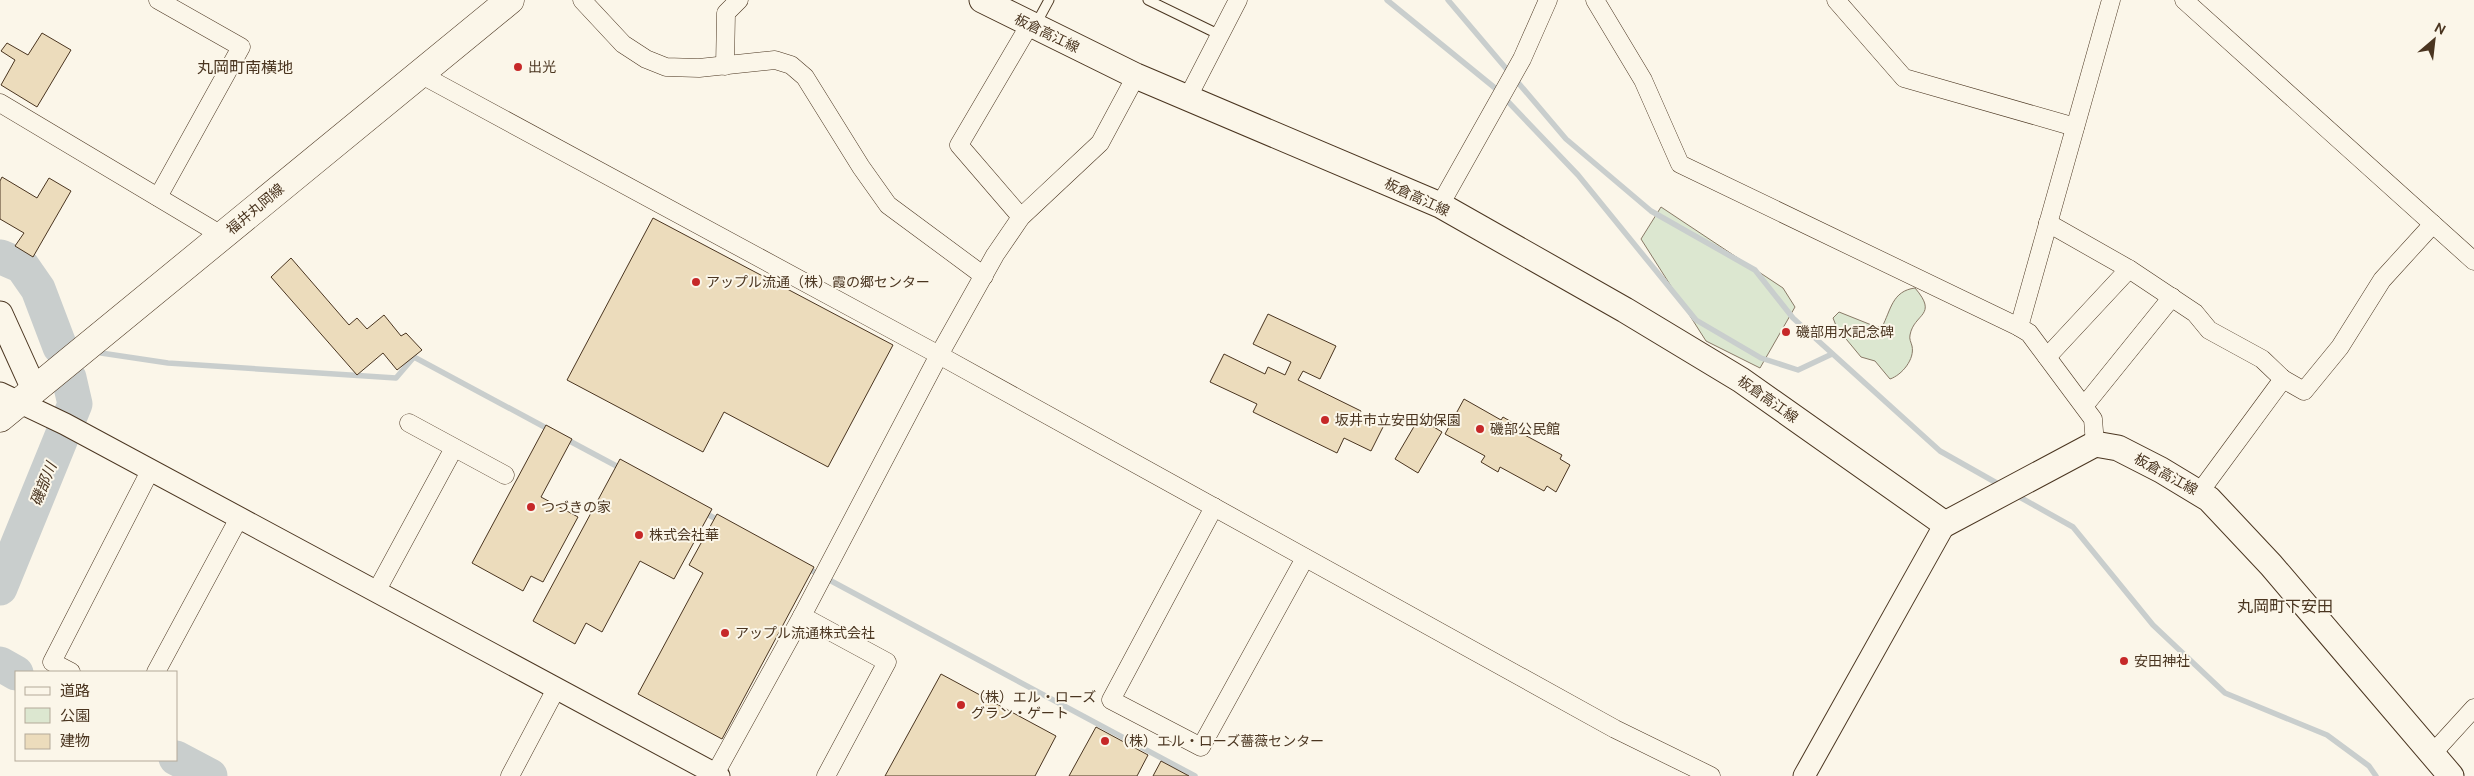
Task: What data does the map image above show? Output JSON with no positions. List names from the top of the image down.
{
  "streets": {
    "main road": ["板倉高江線", "福井丸岡線"]
  },
  "districts": ["丸岡町南横地", "丸岡町下安田"],
  "water": ["磯部川"],
  "places": [
    "出光",
    "アップル流通（株）霞の郷センター",
    "磯部用水記念碑",
    "坂井市立安田幼保園",
    "磯部公民館",
    "つづきの家",
    "株式会社華",
    "アップル流通株式会社",
    "安田神社",
    "（株）エル・ローズ グラン・ゲート",
    "（株）エル・ローズ薔薇センター"
  ],
  "legend": ["道路", "公園", "建物"],
  "north": "top right"
}
